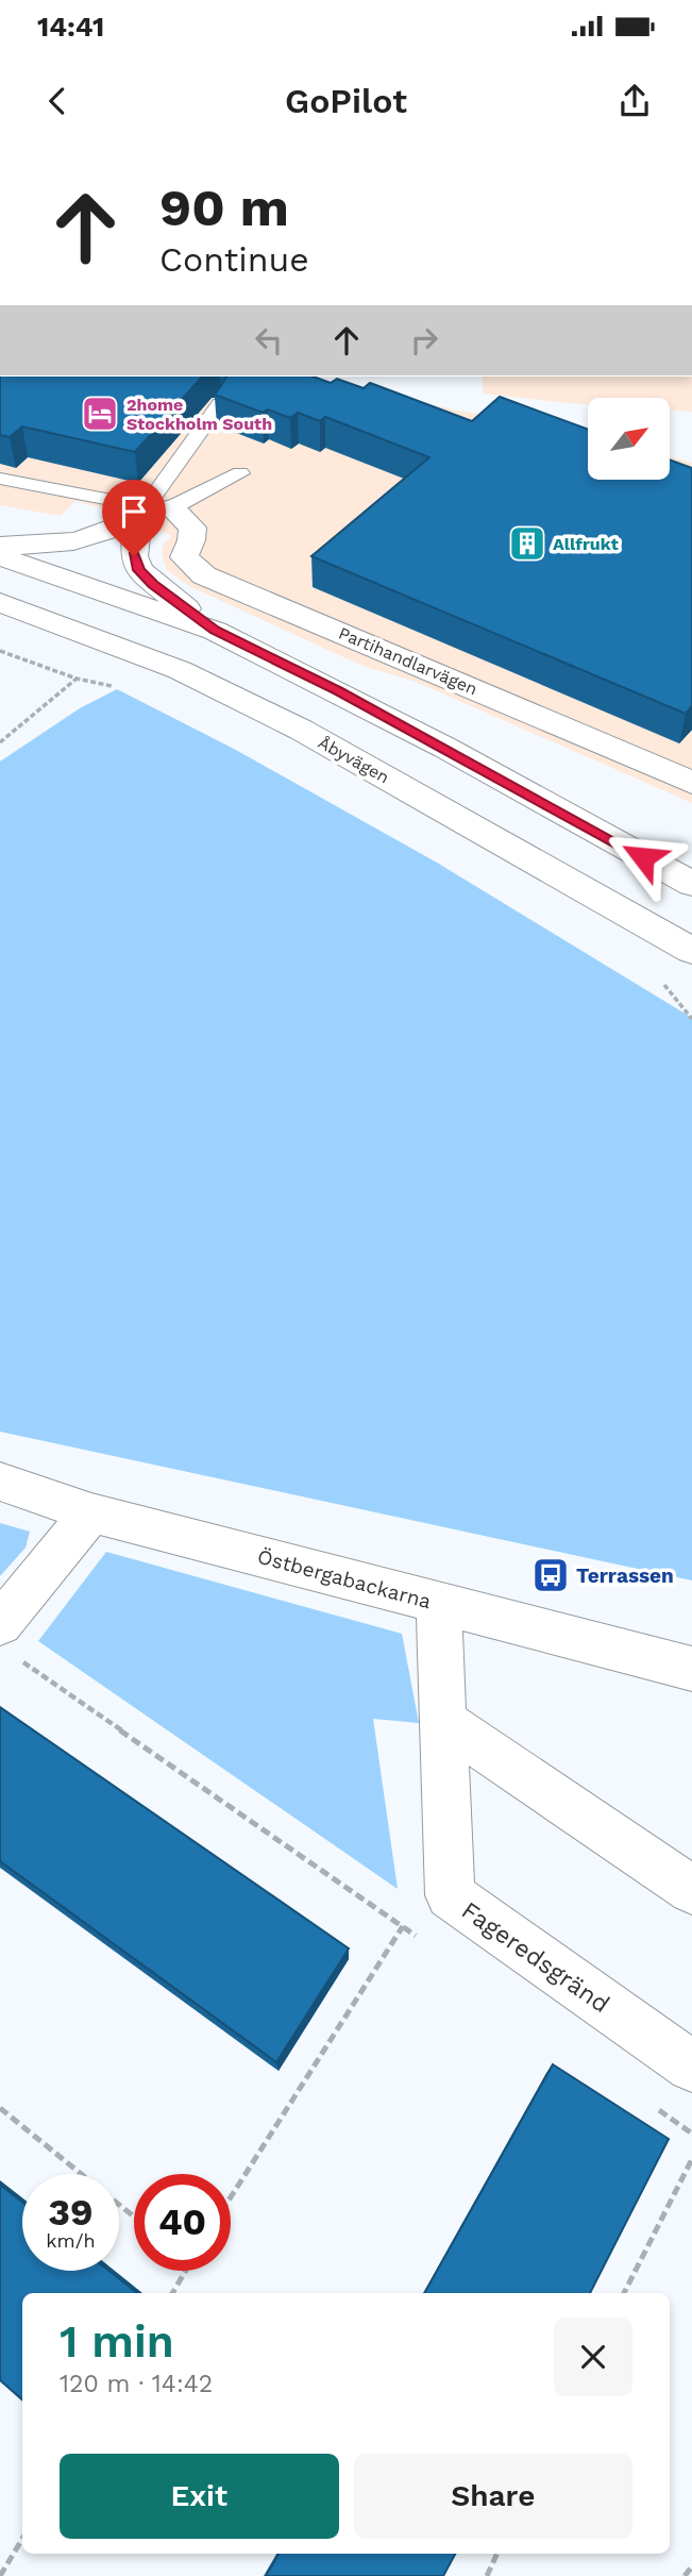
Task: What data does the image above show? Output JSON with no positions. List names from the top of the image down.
{
  "streets": {
    "street": [
      "Partihandlarvägen",
      "Åbyvägen",
      "Östbergabackarna",
      "Fageredsgränd"
    ]
  },
  "crossings": [
    ["Östbergabackarna", "Fageredsgränd"]
  ],
  "places": {
    "hotel": ["2home Stockholm South"],
    "building": ["Allfrukt"],
    "bus stop": ["Terrassen"]
  },
  "north": "top right",
  "page": {
    "status": "14:41",
    "header": "GoPilot",
    "turn": ["90 m", "Continue"],
    "speed": "39 km/h",
    "limit": "40",
    "heading": ["1 min", "120 m · 14:42"],
    "buttons": ["Exit", "Share"]
  }
}
